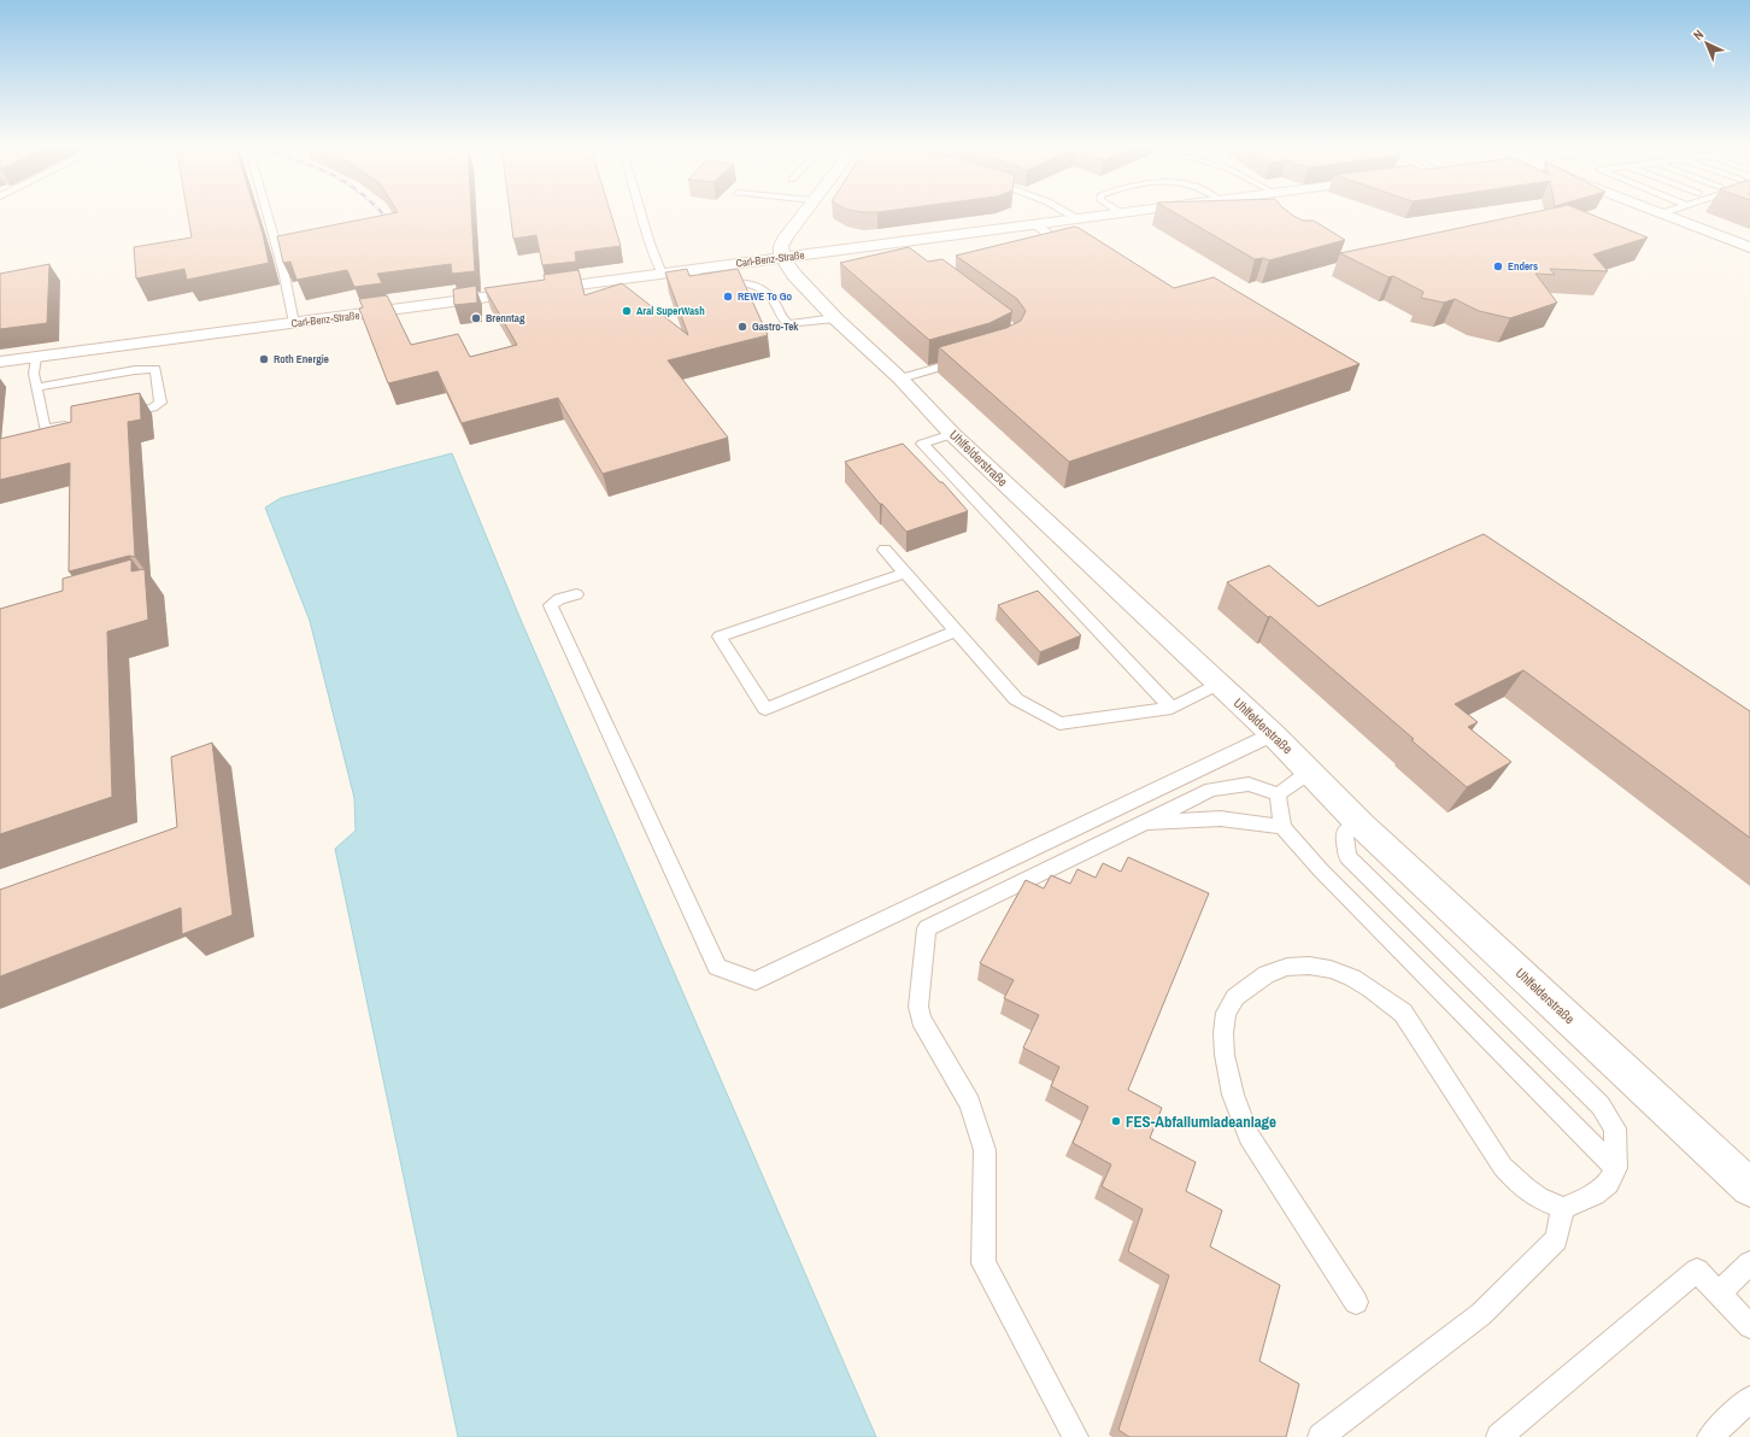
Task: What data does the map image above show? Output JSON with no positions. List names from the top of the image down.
{
  "streets": {
    "main road": ["Carl-Benz-Straße", "Uhlfelderstraße"]
  },
  "crossings": [
    ["Carl-Benz-Straße", "Uhlfelderstraße"]
  ],
  "places": [
    "Enders",
    "REWE To Go",
    "Aral SuperWash",
    "Brenntag",
    "Gastro-Tek",
    "Roth Energie",
    "FES-Abfallumladeanlage"
  ],
  "north": "top left"
}
